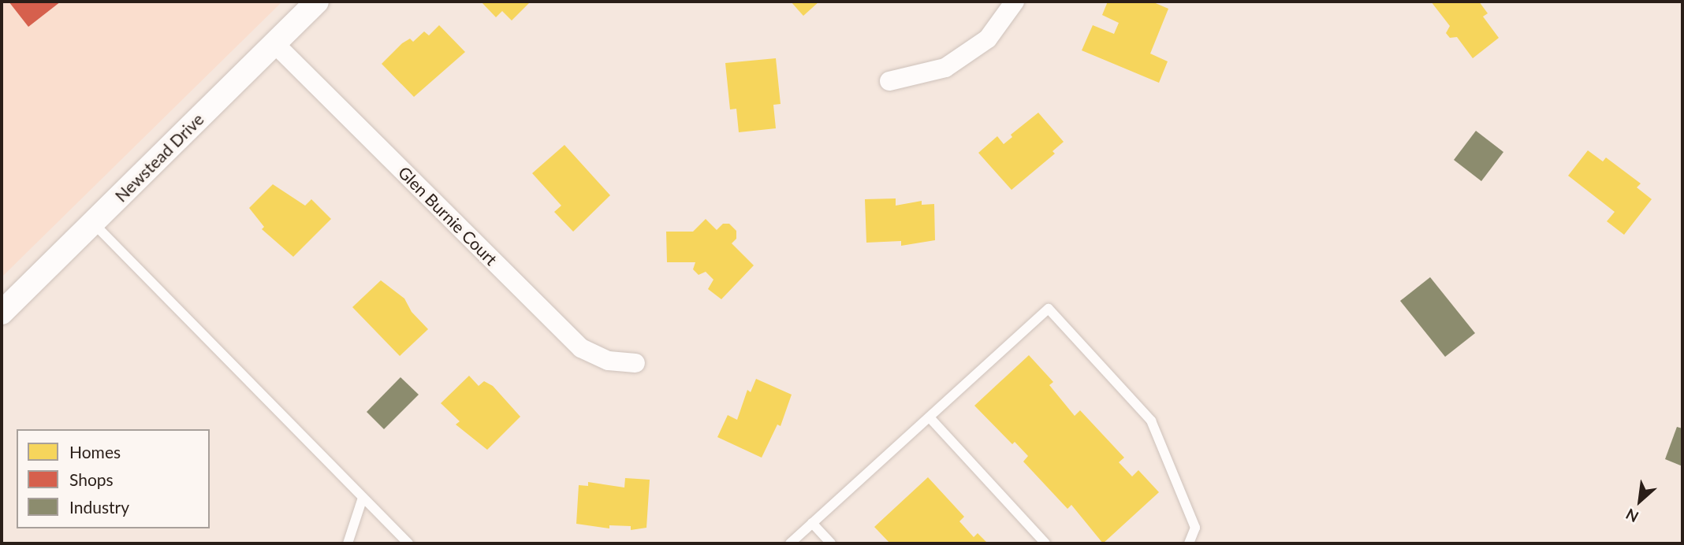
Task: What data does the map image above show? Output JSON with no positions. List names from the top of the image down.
{
  "streets": {
    "street": ["Newstead Drive", "Glen Burnie Court"]
  },
  "crossings": [
    ["Newstead Drive", "Glen Burnie Court"]
  ],
  "legend": ["Homes", "Shops", "Industry"],
  "north": "bottom left"
}
